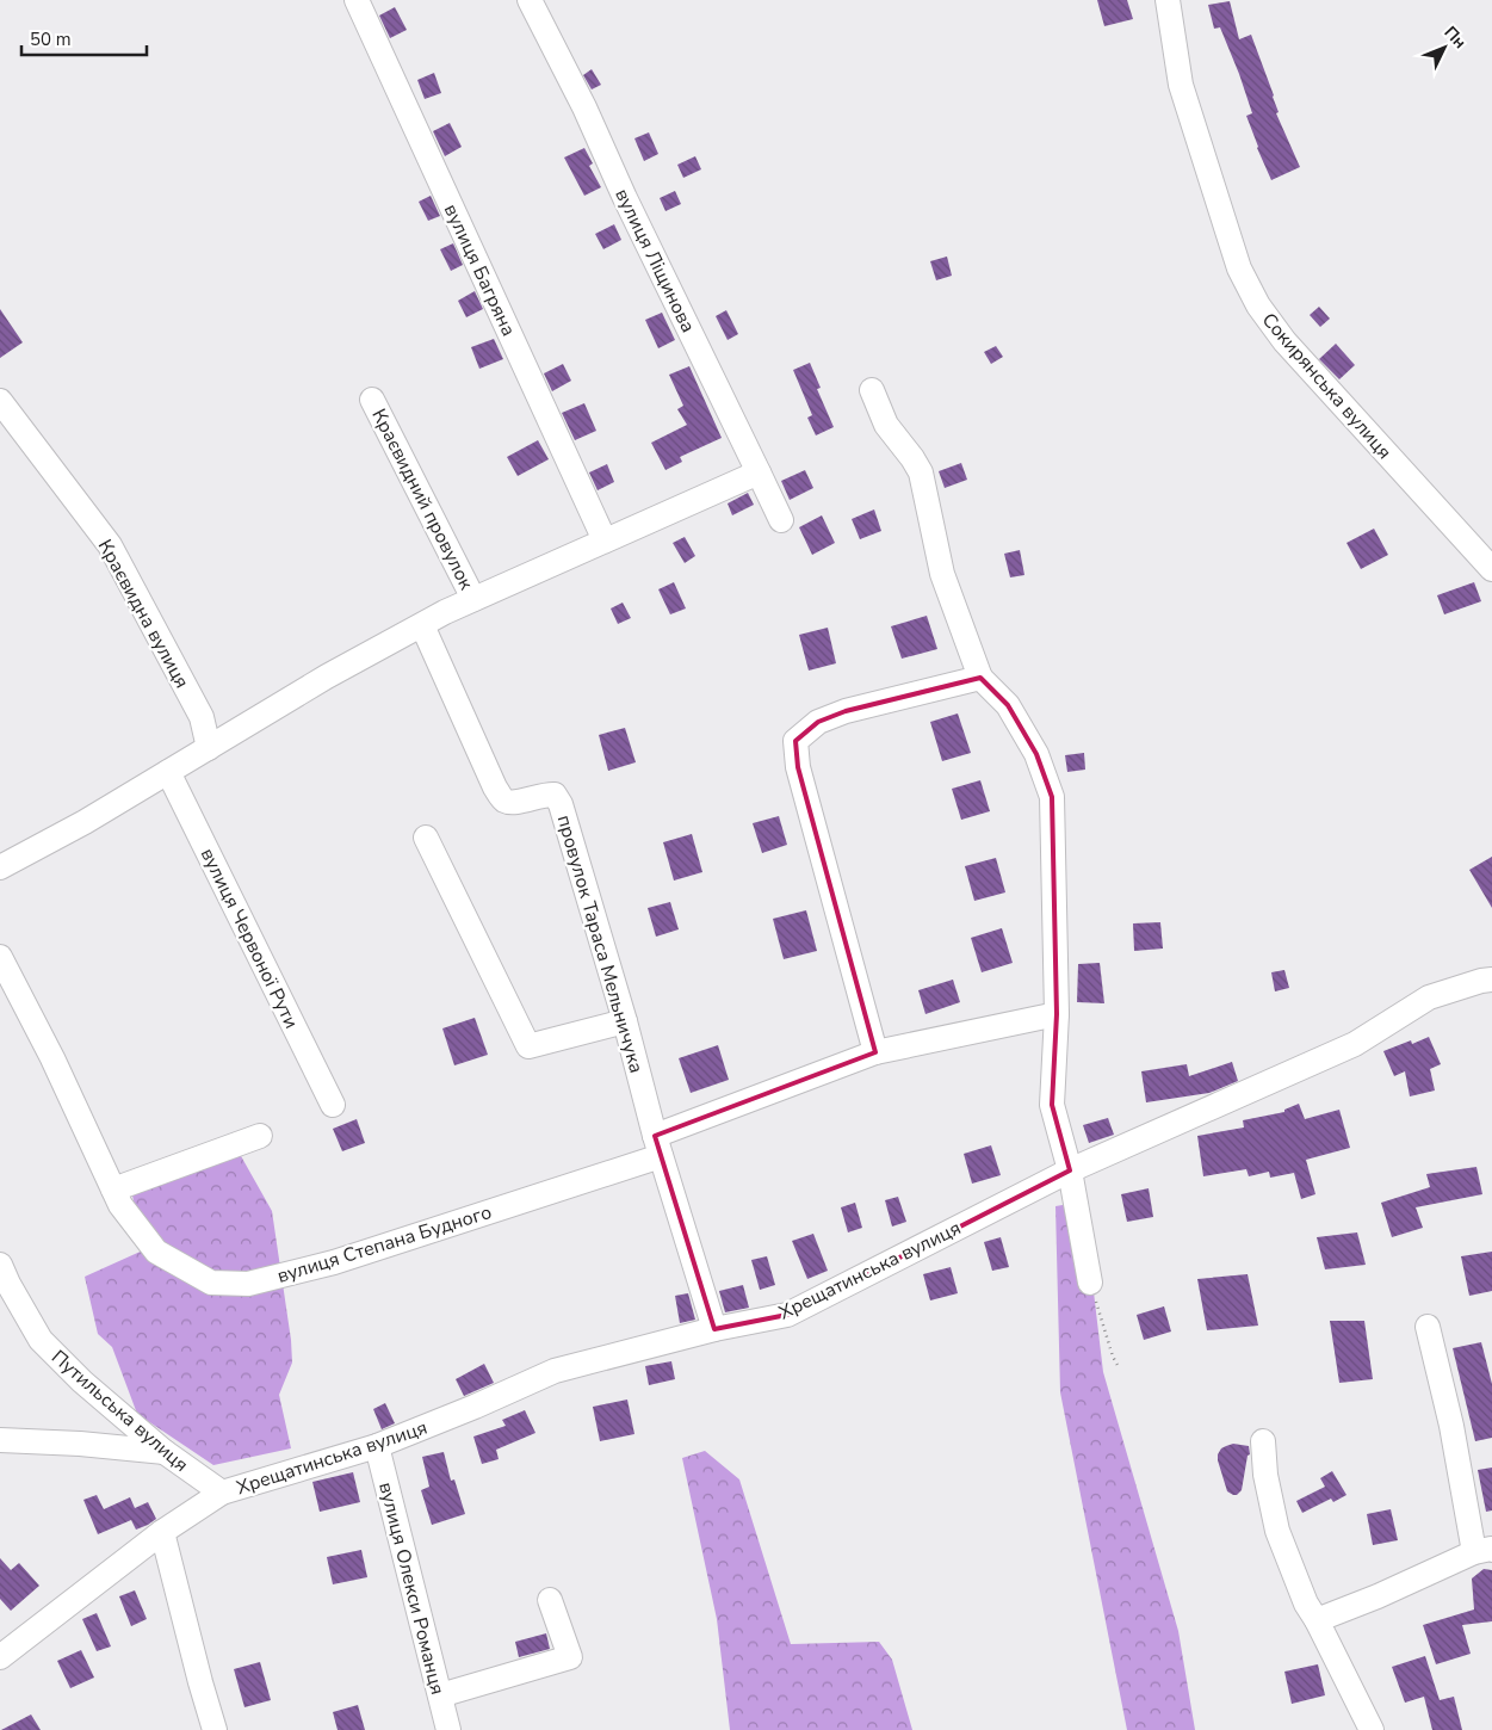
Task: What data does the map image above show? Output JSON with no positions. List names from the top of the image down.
{
  "streets": {
    "street": [
      "вулиця Ліщинова",
      "вулиця Багряна",
      "Сокирянська вулиця",
      "Краєвидний провулок",
      "Краєвидна вулиця",
      "вулиця Червоної Рути",
      "провулок Тараса Мельничука",
      "вулиця Степана Будного",
      "Хрещатинська вулиця",
      "Путильська вулиця",
      "вулиця Олекси Романця"
    ]
  },
  "crossings": [
    ["провулок Тараса Мельничука", "вулиця Степана Будного"],
    ["провулок Тараса Мельничука", "Хрещатинська вулиця"],
    ["Хрещатинська вулиця", "Путильська вулиця"],
    ["Хрещатинська вулиця", "вулиця Олекси Романця"]
  ],
  "scale_bar": "50 m",
  "north": "top right"
}
